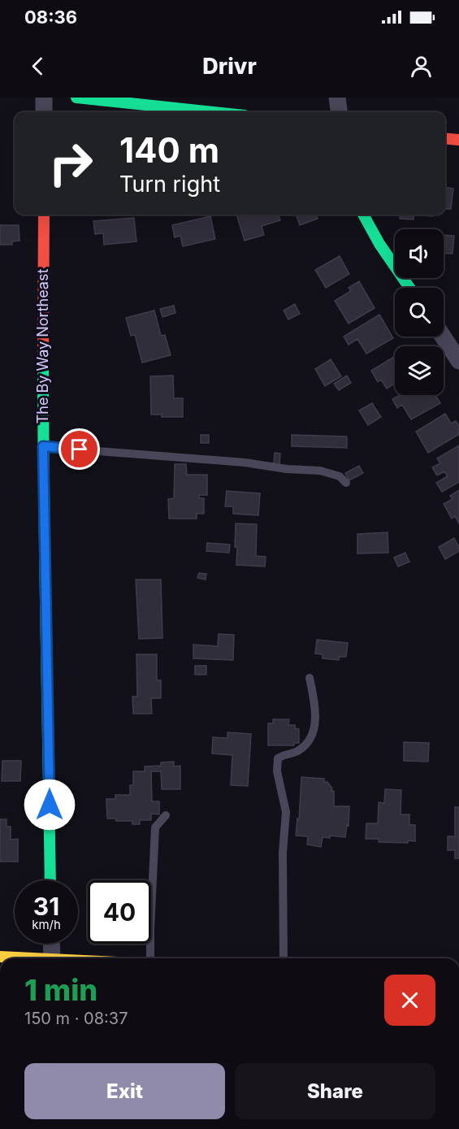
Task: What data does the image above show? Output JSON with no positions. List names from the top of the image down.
{
  "streets": {
    "street": ["The By Way Northeast"]
  },
  "page": {
    "status": "08:36",
    "header": "Drivr",
    "turn": ["140 m", "Turn right"],
    "speed": "31 km/h",
    "limit": "40",
    "heading": ["1 min", "150 m · 08:37"],
    "buttons": ["Exit", "Share"]
  }
}
